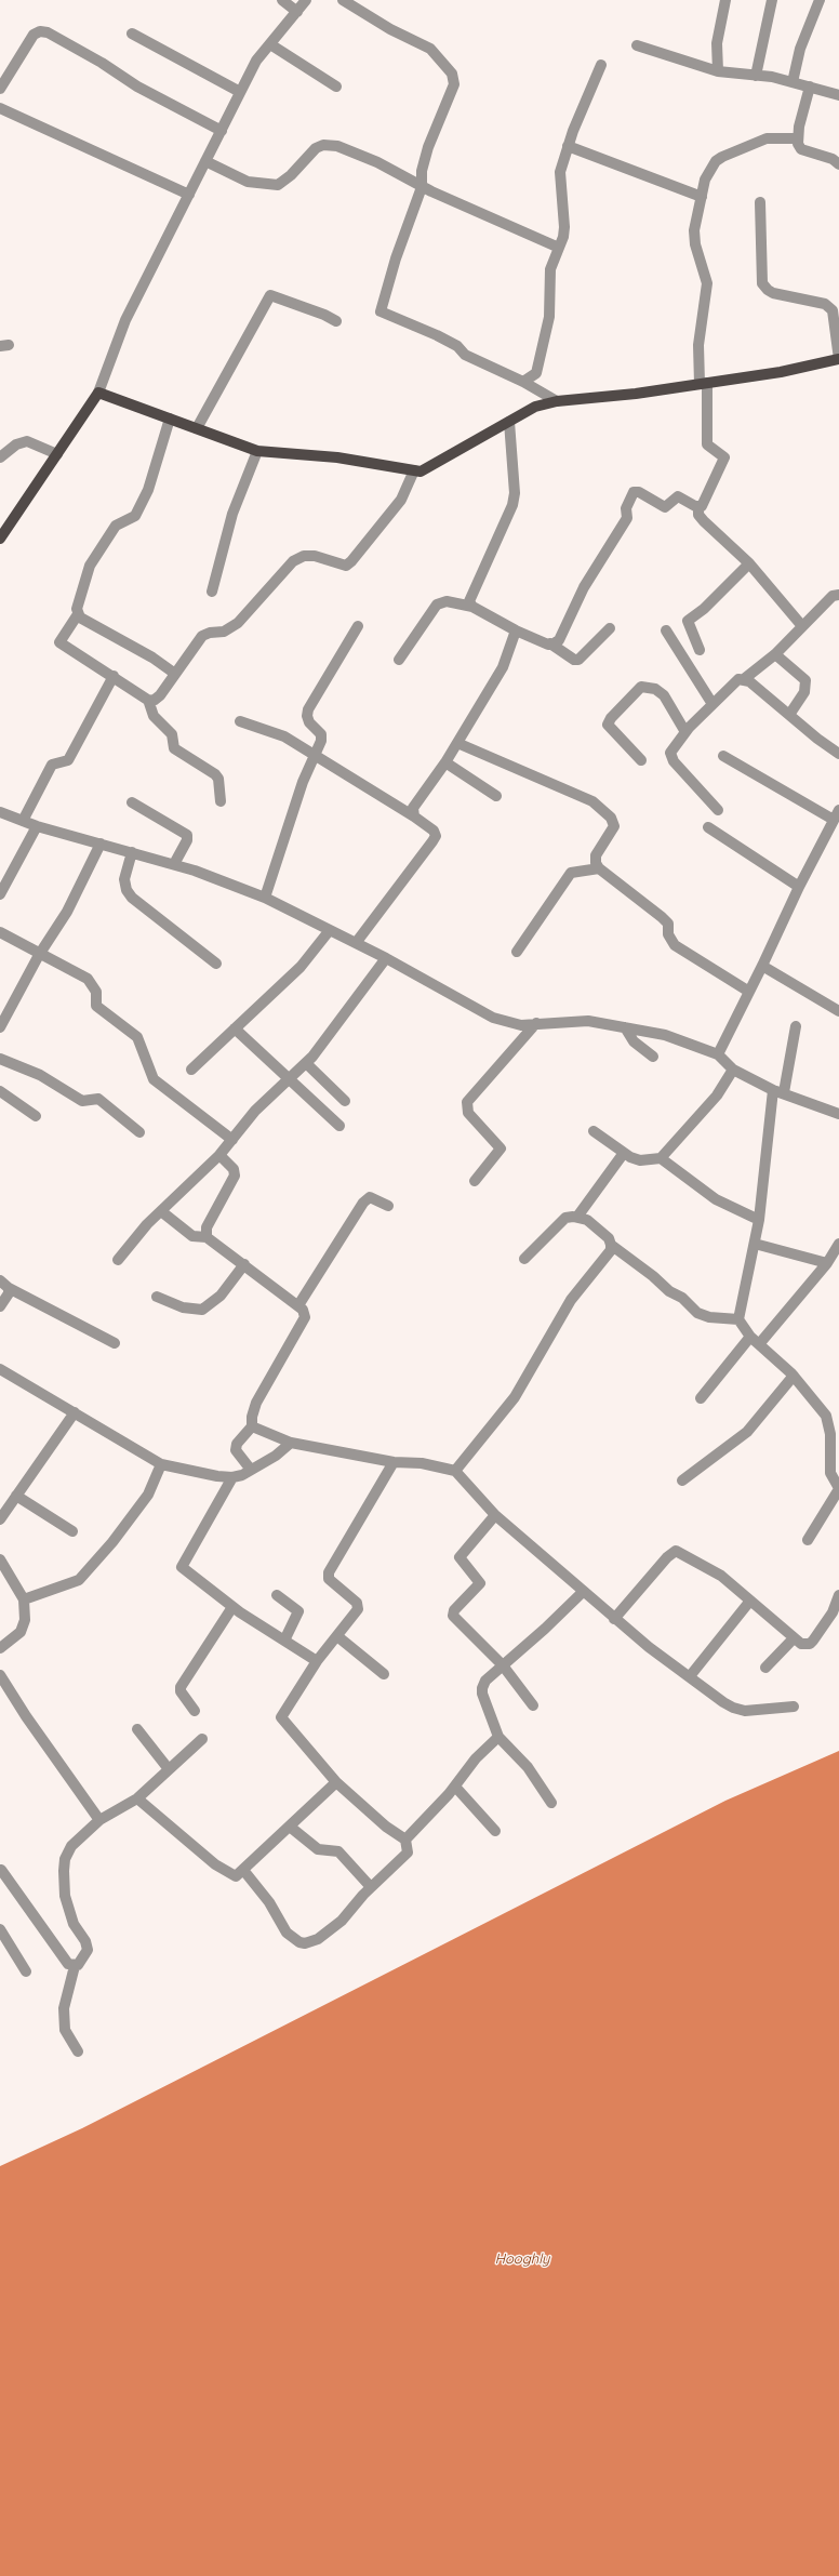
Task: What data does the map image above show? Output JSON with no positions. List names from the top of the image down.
{
  "water": ["Hooghly"]
}
